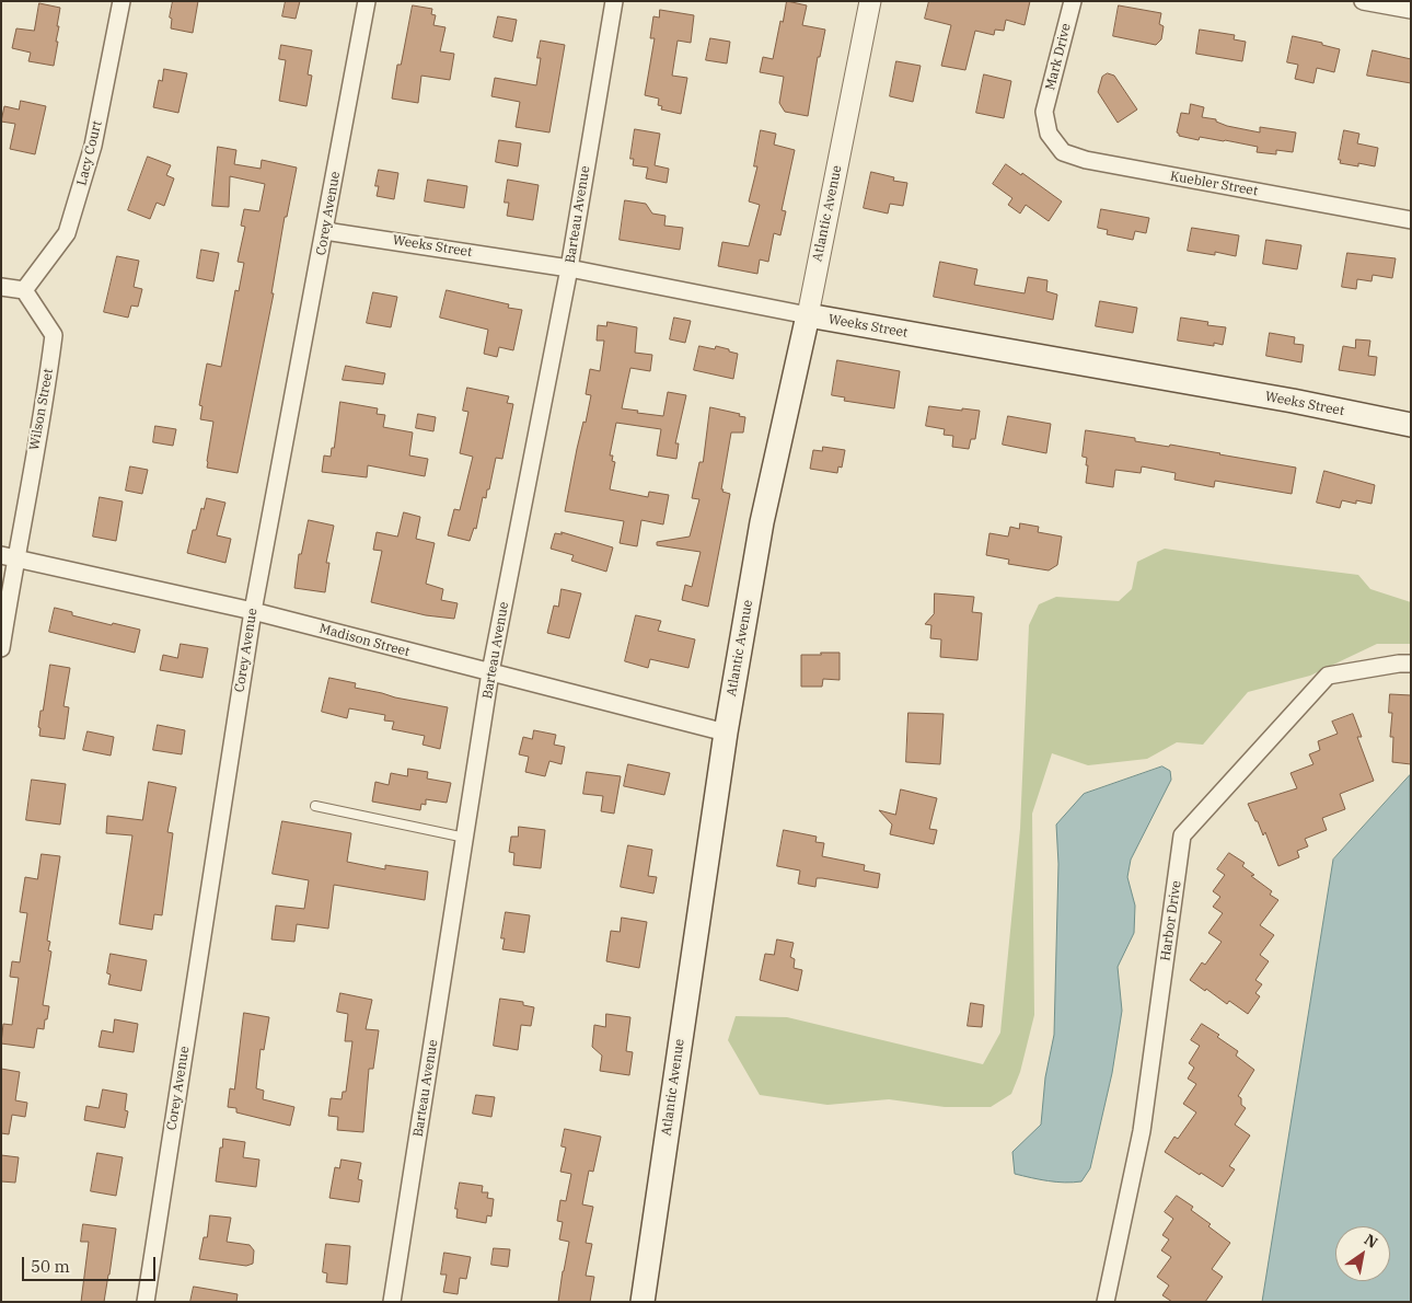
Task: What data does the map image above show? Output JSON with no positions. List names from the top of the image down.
{
  "streets": {
    "main road": ["Atlantic Avenue", "Weeks Street"],
    "street": [
      "Mark Drive",
      "Lacy Court",
      "Kuebler Street",
      "Corey Avenue",
      "Barteau Avenue",
      "Wilson Street",
      "Madison Street",
      "Harbor Drive"
    ]
  },
  "crossings": [
    ["Mark Drive", "Kuebler Street"],
    ["Lacy Court", "Wilson Street"],
    ["Corey Avenue", "Weeks Street"],
    ["Corey Avenue", "Madison Street"],
    ["Atlantic Avenue", "Weeks Street"],
    ["Atlantic Avenue", "Madison Street"],
    ["Barteau Avenue", "Weeks Street"],
    ["Barteau Avenue", "Madison Street"],
    ["Wilson Street", "Madison Street"]
  ],
  "scale_bar": "50 m",
  "north": "top right"
}
